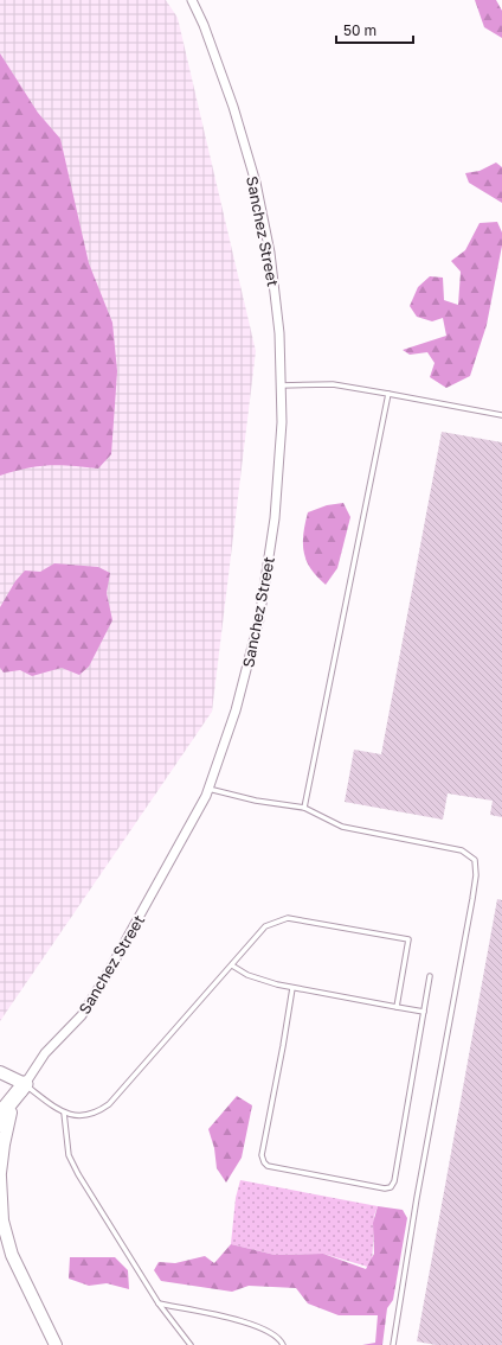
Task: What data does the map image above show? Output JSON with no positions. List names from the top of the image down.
{
  "streets": {
    "street": ["Sanchez Street"]
  },
  "scale_bar": "50 m"
}
